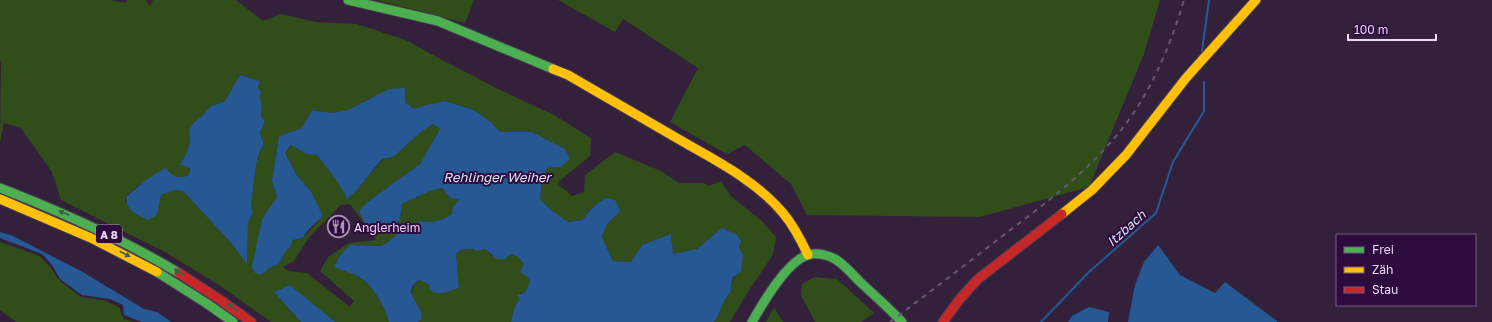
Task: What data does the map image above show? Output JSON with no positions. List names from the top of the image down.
{
  "streets": {
    "main road": ["A 8"]
  },
  "water": ["Rehlinger Weiher", "Itzbach"],
  "places": {
    "restaurant": ["Anglerheim"]
  },
  "legend": ["Frei", "Zäh", "Stau"],
  "scale_bar": "100 m"
}
